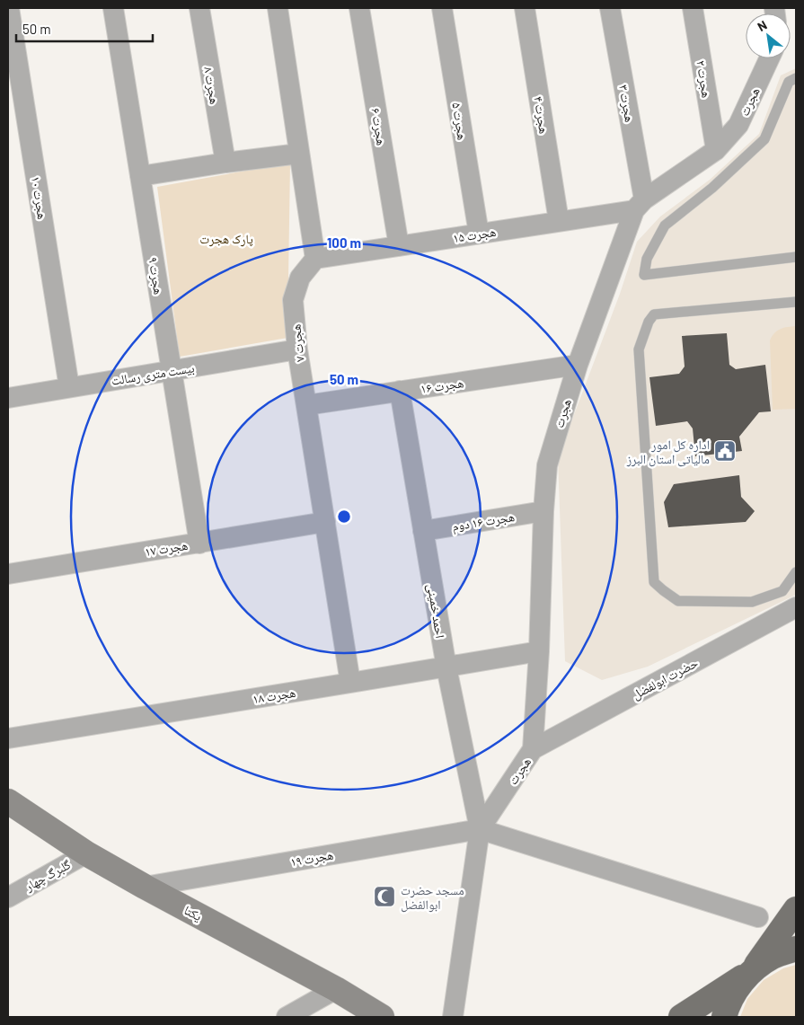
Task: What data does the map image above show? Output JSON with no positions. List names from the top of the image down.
{
  "streets": {
    "street": [
      "هجرت ۲",
      "هجرت ۸",
      "هجرت",
      "هجرت ۳",
      "هجرت ۴",
      "هجرت ۵",
      "هجرت ۶",
      "هجرت ۱۰",
      "هجرت ۱۵",
      "هجرت ۹",
      "هجرت ۷",
      "بیست متری رسالت",
      "هجرت ۱۶",
      "هجرت ۱۶ دوم",
      "هجرت ۱۷",
      "احمد خمینی",
      "حضرت ابولفضل",
      "هجرت ۱۸",
      "هجرت ۱۹",
      "گلبرگ چهار",
      "یکتا"
    ]
  },
  "crossings": [
    ["هجرت ۲", "هجرت"],
    ["هجرت", "هجرت ۳"],
    ["هجرت", "هجرت ۱۵"],
    ["هجرت", "هجرت ۱۶"],
    ["هجرت", "هجرت ۱۶ دوم"],
    ["هجرت", "احمد خمینی"],
    ["هجرت", "حضرت ابولفضل"],
    ["هجرت", "هجرت ۱۸"],
    ["هجرت", "هجرت ۱۹"],
    ["هجرت ۳", "هجرت ۱۵"],
    ["هجرت ۴", "هجرت ۱۵"],
    ["هجرت ۵", "هجرت ۱۵"],
    ["هجرت ۶", "هجرت ۱۵"],
    ["هجرت ۱۰", "بیست متری رسالت"],
    ["هجرت ۱۵", "هجرت ۷"],
    ["هجرت ۹", "بیست متری رسالت"],
    ["هجرت ۹", "هجرت ۱۷"],
    ["هجرت ۷", "بیست متری رسالت"],
    ["هجرت ۷", "هجرت ۱۶"],
    ["هجرت ۷", "هجرت ۱۷"],
    ["هجرت ۷", "هجرت ۱۸"],
    ["هجرت ۱۶", "احمد خمینی"],
    ["هجرت ۱۶ دوم", "احمد خمینی"],
    ["احمد خمینی", "هجرت ۱۸"],
    ["احمد خمینی", "هجرت ۱۹"],
    ["هجرت ۱۹", "یکتا"],
    ["گلبرگ چهار", "یکتا"]
  ],
  "parks": ["پارک هجرت"],
  "places": {
    "public building": ["اداره کل امور مالیاتی استان البرز"],
    "mosque": ["مسجد حضرت ابوالفضل"]
  },
  "scale_bar": "50 m",
  "north": "top left",
  "rings": ["100 m", "50 m"]
}
